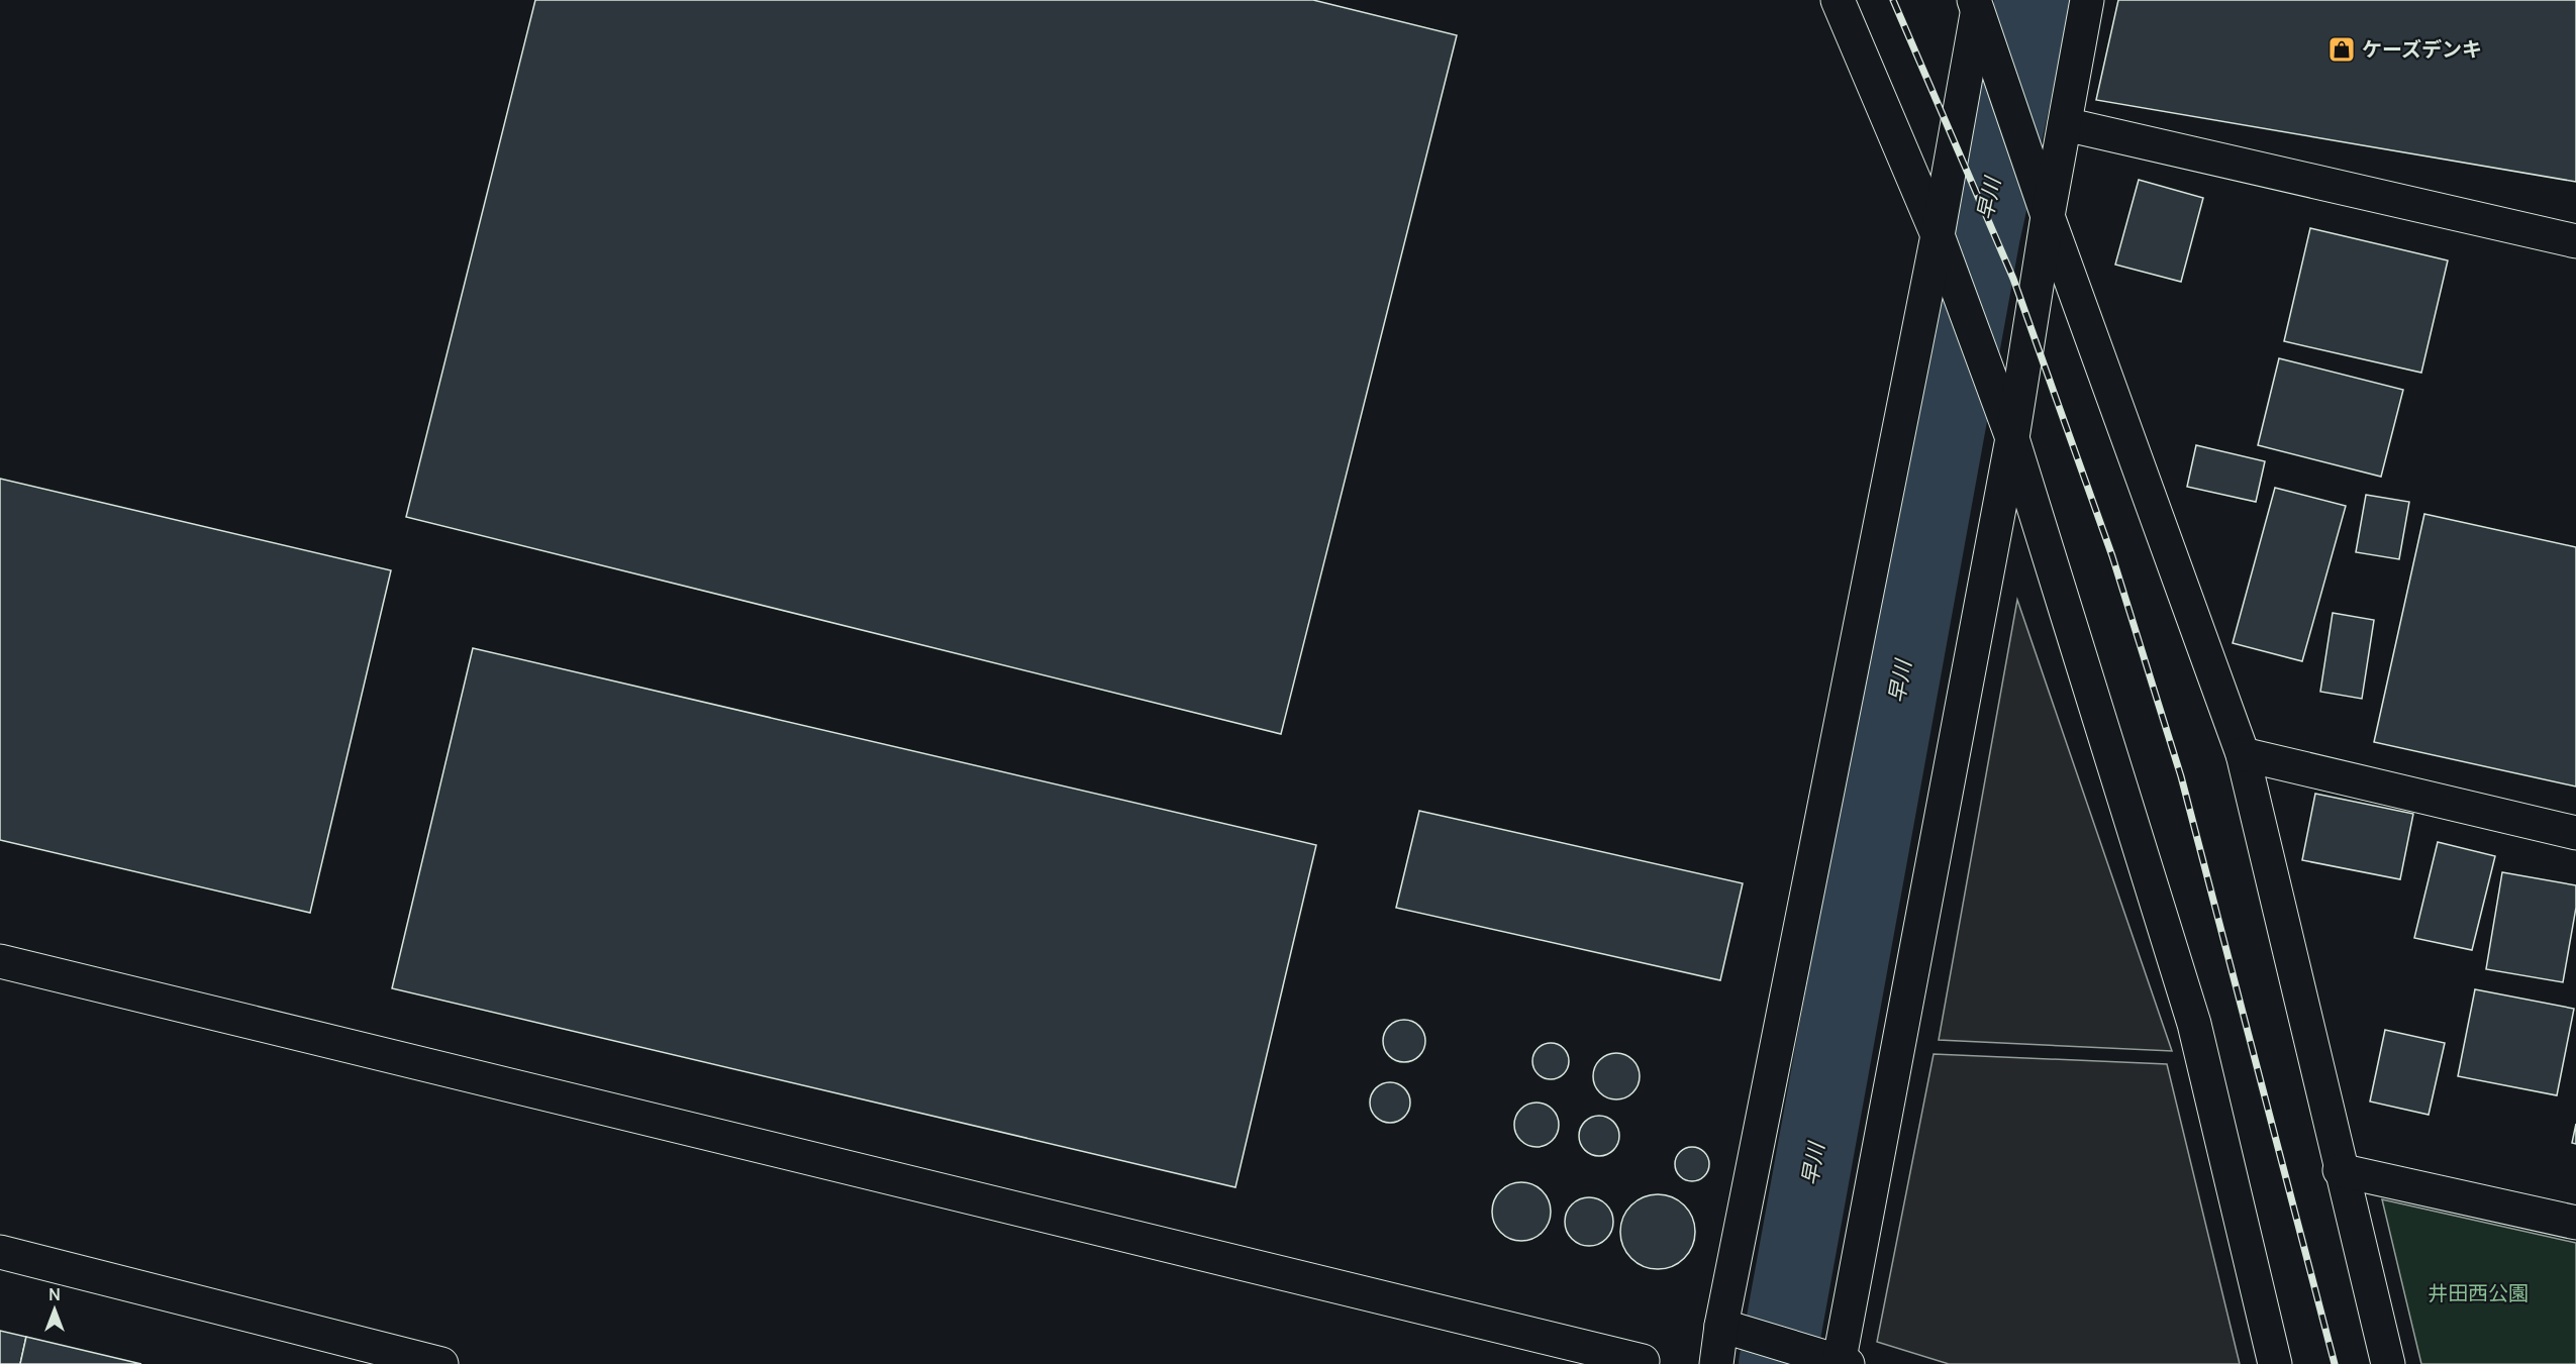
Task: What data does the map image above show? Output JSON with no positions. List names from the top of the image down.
{
  "water": ["早川"],
  "parks": ["井田西公園"],
  "places": {
    "shop": ["ケーズデンキ"]
  },
  "north": "top"
}
